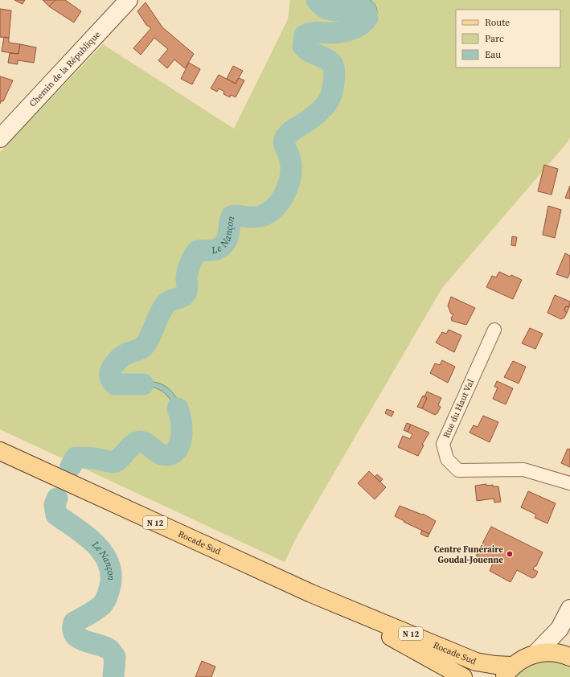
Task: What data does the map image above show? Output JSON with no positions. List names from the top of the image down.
{
  "streets": {
    "main road": ["N 12", "Rocade Sud"],
    "street": ["Chemin de la République", "Rue du Haut Val"]
  },
  "water": ["Le Nançon"],
  "places": ["Centre Funéraire Goudal-Jouenne"],
  "legend": ["Route", "Parc", "Eau"]
}
